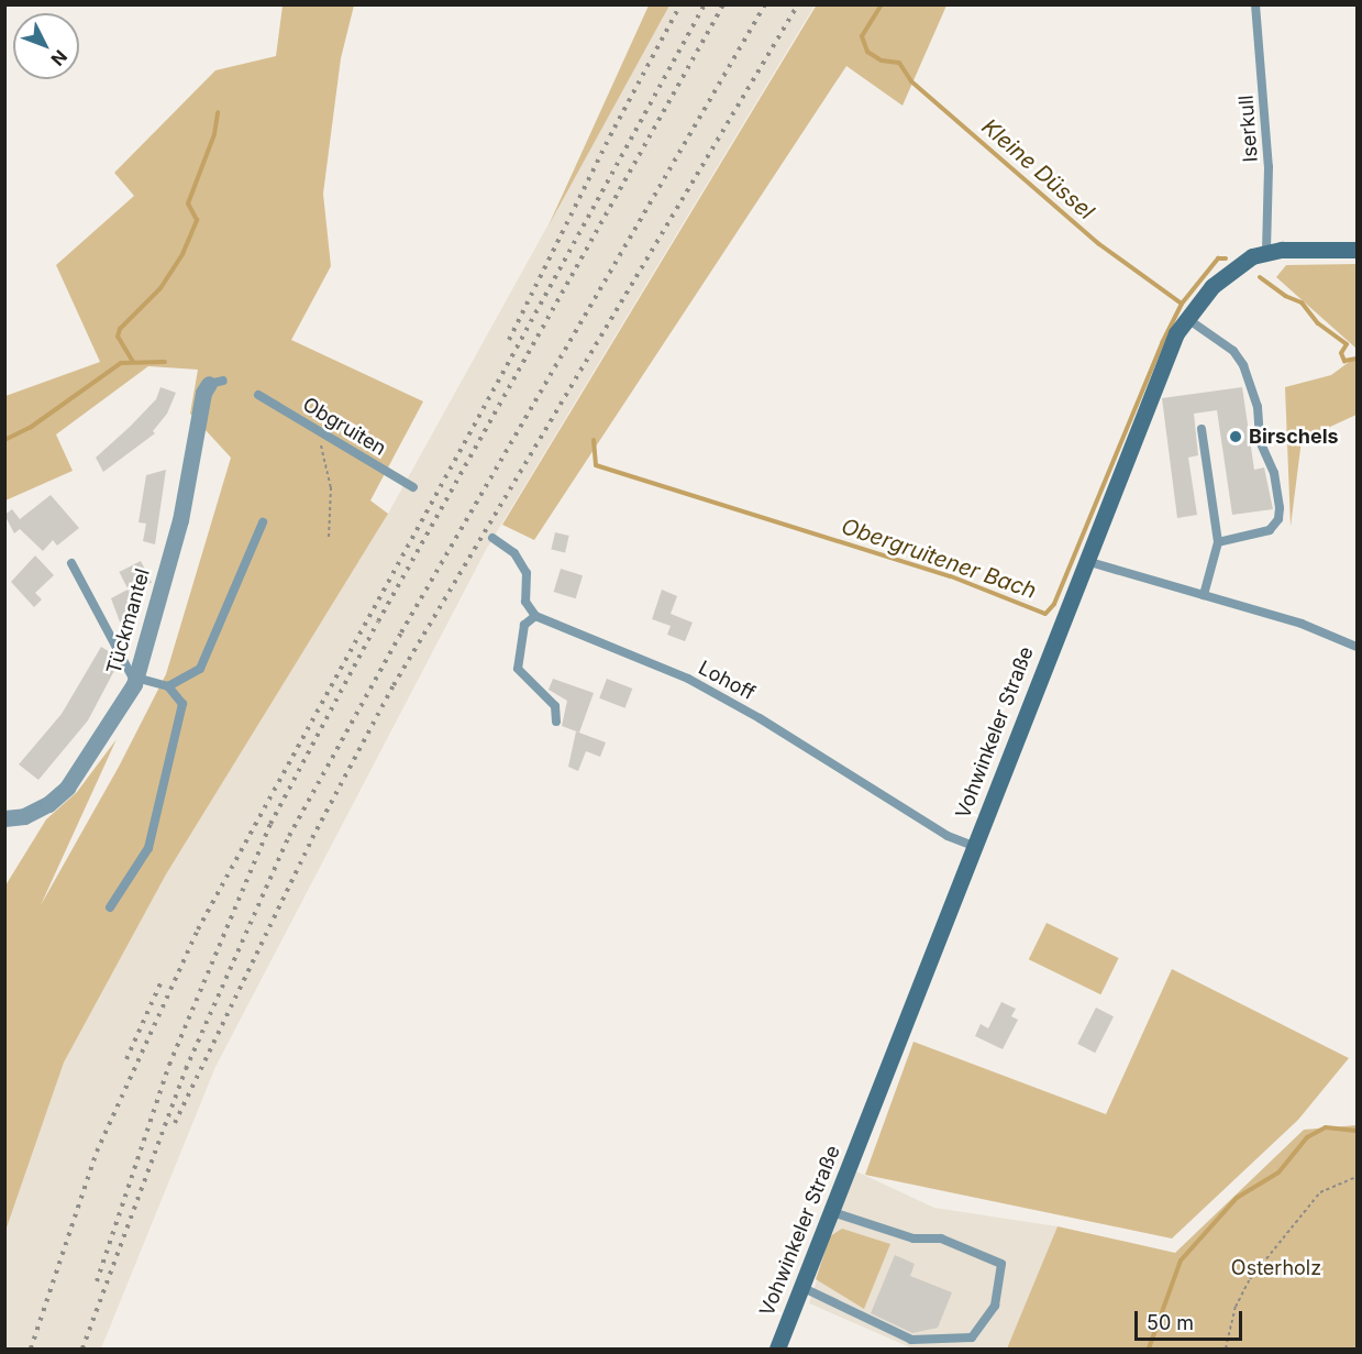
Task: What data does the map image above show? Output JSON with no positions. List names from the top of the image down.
{
  "streets": {
    "street": ["Tückmantel", "Vohwinkeler Straße"],
    "lane": ["Iserkull", "Obgruiten", "Lohoff"]
  },
  "crossings": [
    ["Iserkull", "Vohwinkeler Straße"],
    ["Lohoff", "Vohwinkeler Straße"]
  ],
  "water": ["Kleine Düssel", "Obergruitener Bach"],
  "parks": ["Osterholz"],
  "places": ["Birschels"],
  "scale_bar": "50 m",
  "north": "bottom right"
}
